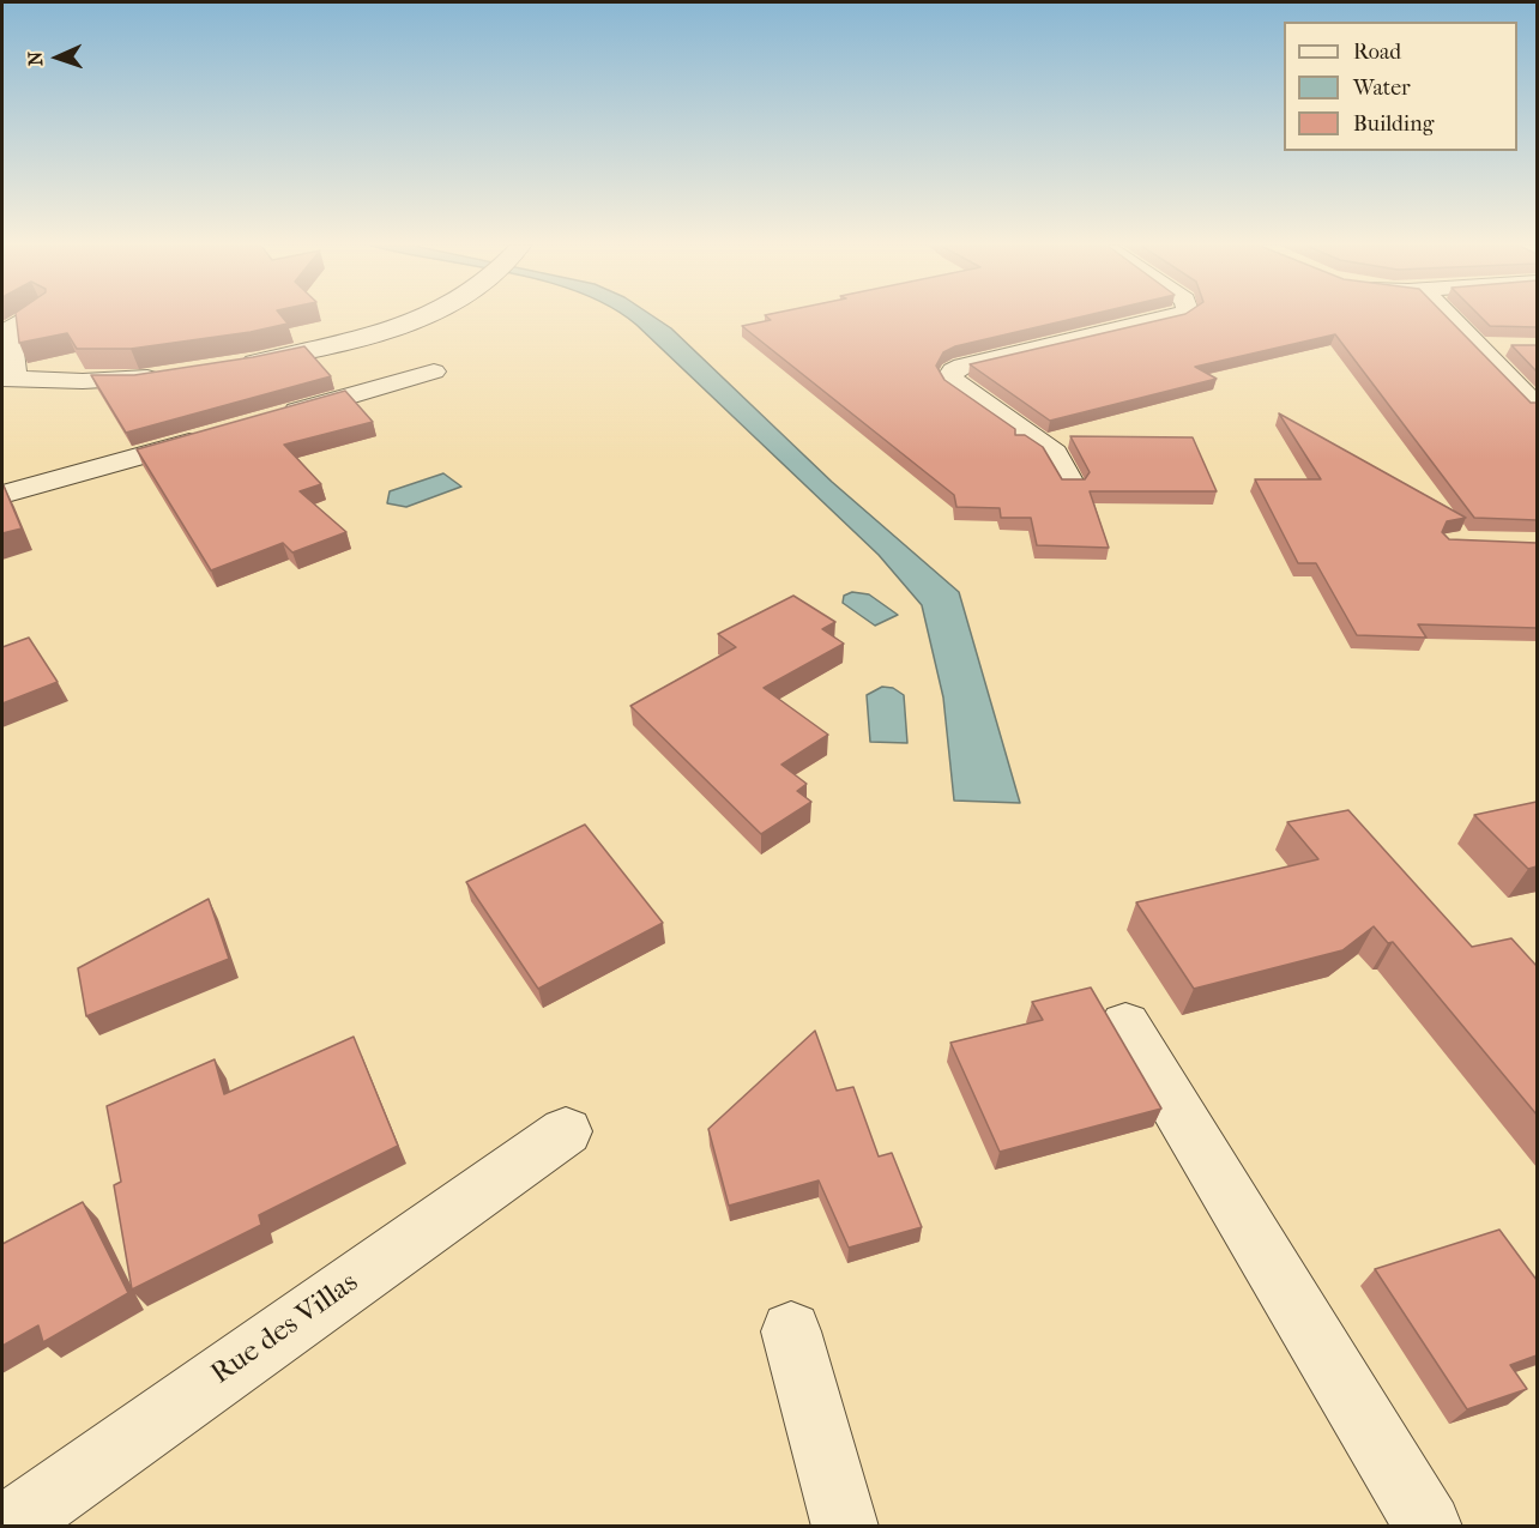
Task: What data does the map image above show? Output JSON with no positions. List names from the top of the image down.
{
  "streets": {
    "street": ["Rue des Villas"]
  },
  "legend": ["Road", "Water", "Building"],
  "north": "left"
}
